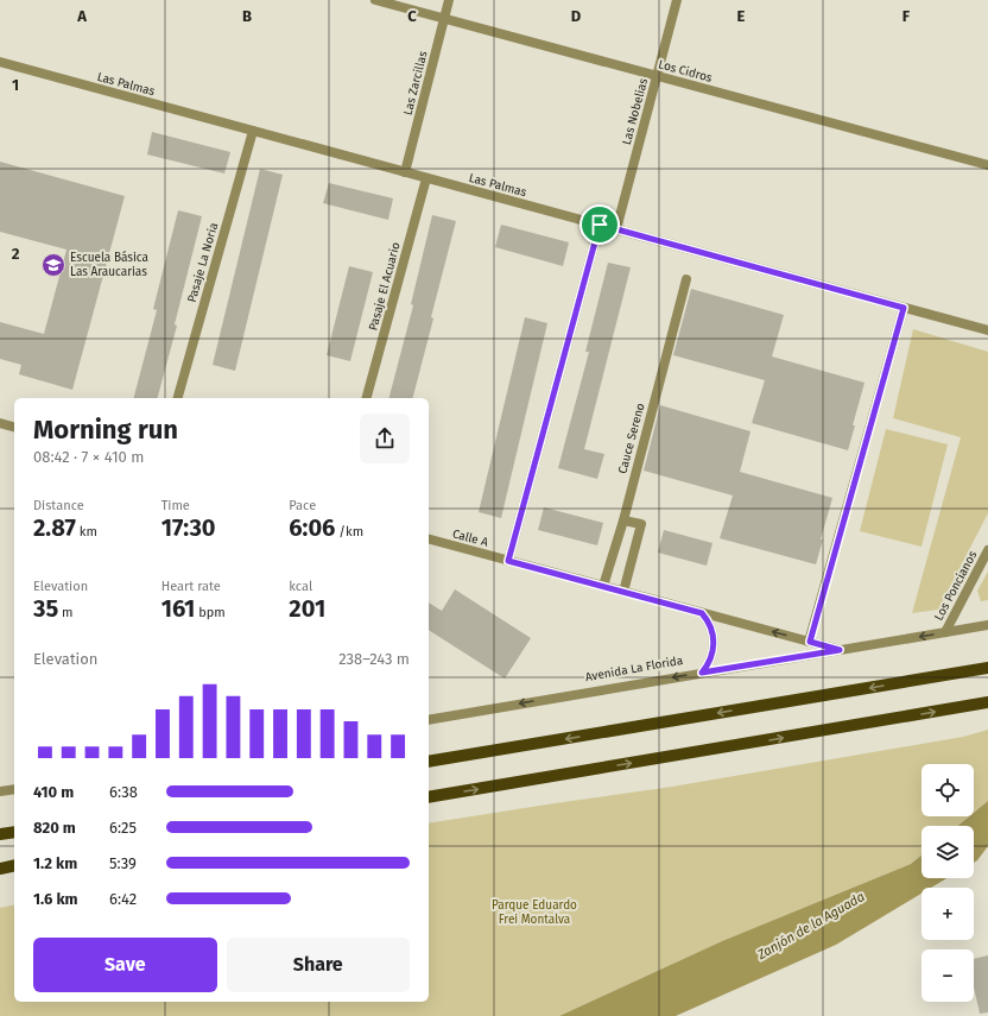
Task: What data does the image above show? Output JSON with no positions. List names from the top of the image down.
{
  "streets": {
    "street": [
      "Los Cidros",
      "Las Zarcillas",
      "Las Palmas",
      "Las Nobelias",
      "Pasaje La Noria",
      "Pasaje El Acuario",
      "Cauce Sereno",
      "Calle A",
      "Los Poncianos",
      "Avenida La Florida"
    ]
  },
  "crossings": [
    ["Los Cidros", "Las Zarcillas"],
    ["Los Cidros", "Las Nobelias"],
    ["Las Zarcillas", "Las Palmas"],
    ["Las Palmas", "Las Nobelias"],
    ["Las Palmas", "Pasaje La Noria"],
    ["Las Palmas", "Pasaje El Acuario"],
    ["Cauce Sereno", "Calle A"],
    ["Calle A", "Avenida La Florida"],
    ["Los Poncianos", "Avenida La Florida"]
  ],
  "one_way": ["Avenida La Florida"],
  "water": ["Zanjón de la Aguada"],
  "parks": ["Parque Eduardo Frei Montalva"],
  "places": {
    "school or university": ["Escuela Básica Las Araucarias"]
  },
  "page": {
    "heading": ["Morning run", "08:42 · 7 × 410 m"],
    "stats": [
      ["Distance", "2.87 km"],
      ["Time", "17:30"],
      ["Pace", "6:06 /km"],
      ["Elevation", "35 m"],
      ["Heart rate", "161 bpm"],
      ["kcal", "201"]
    ],
    "chart": ["Elevation", "238–243 m"],
    "map_buttons": ["+", "−"],
    "list": [
      {
        "name": "410 m",
        "note": "6:38"
      },
      {
        "name": "820 m",
        "note": "6:25"
      },
      {
        "name": "1.2 km",
        "note": "5:39"
      },
      {
        "name": "1.6 km",
        "note": "6:42"
      }
    ],
    "buttons": ["Save", "Share"]
  },
  "grid": {
    "columns": [
      "A",
      "B",
      "C",
      "D",
      "E",
      "F"
    ],
    "rows": ["1", "2"]
  }
}
